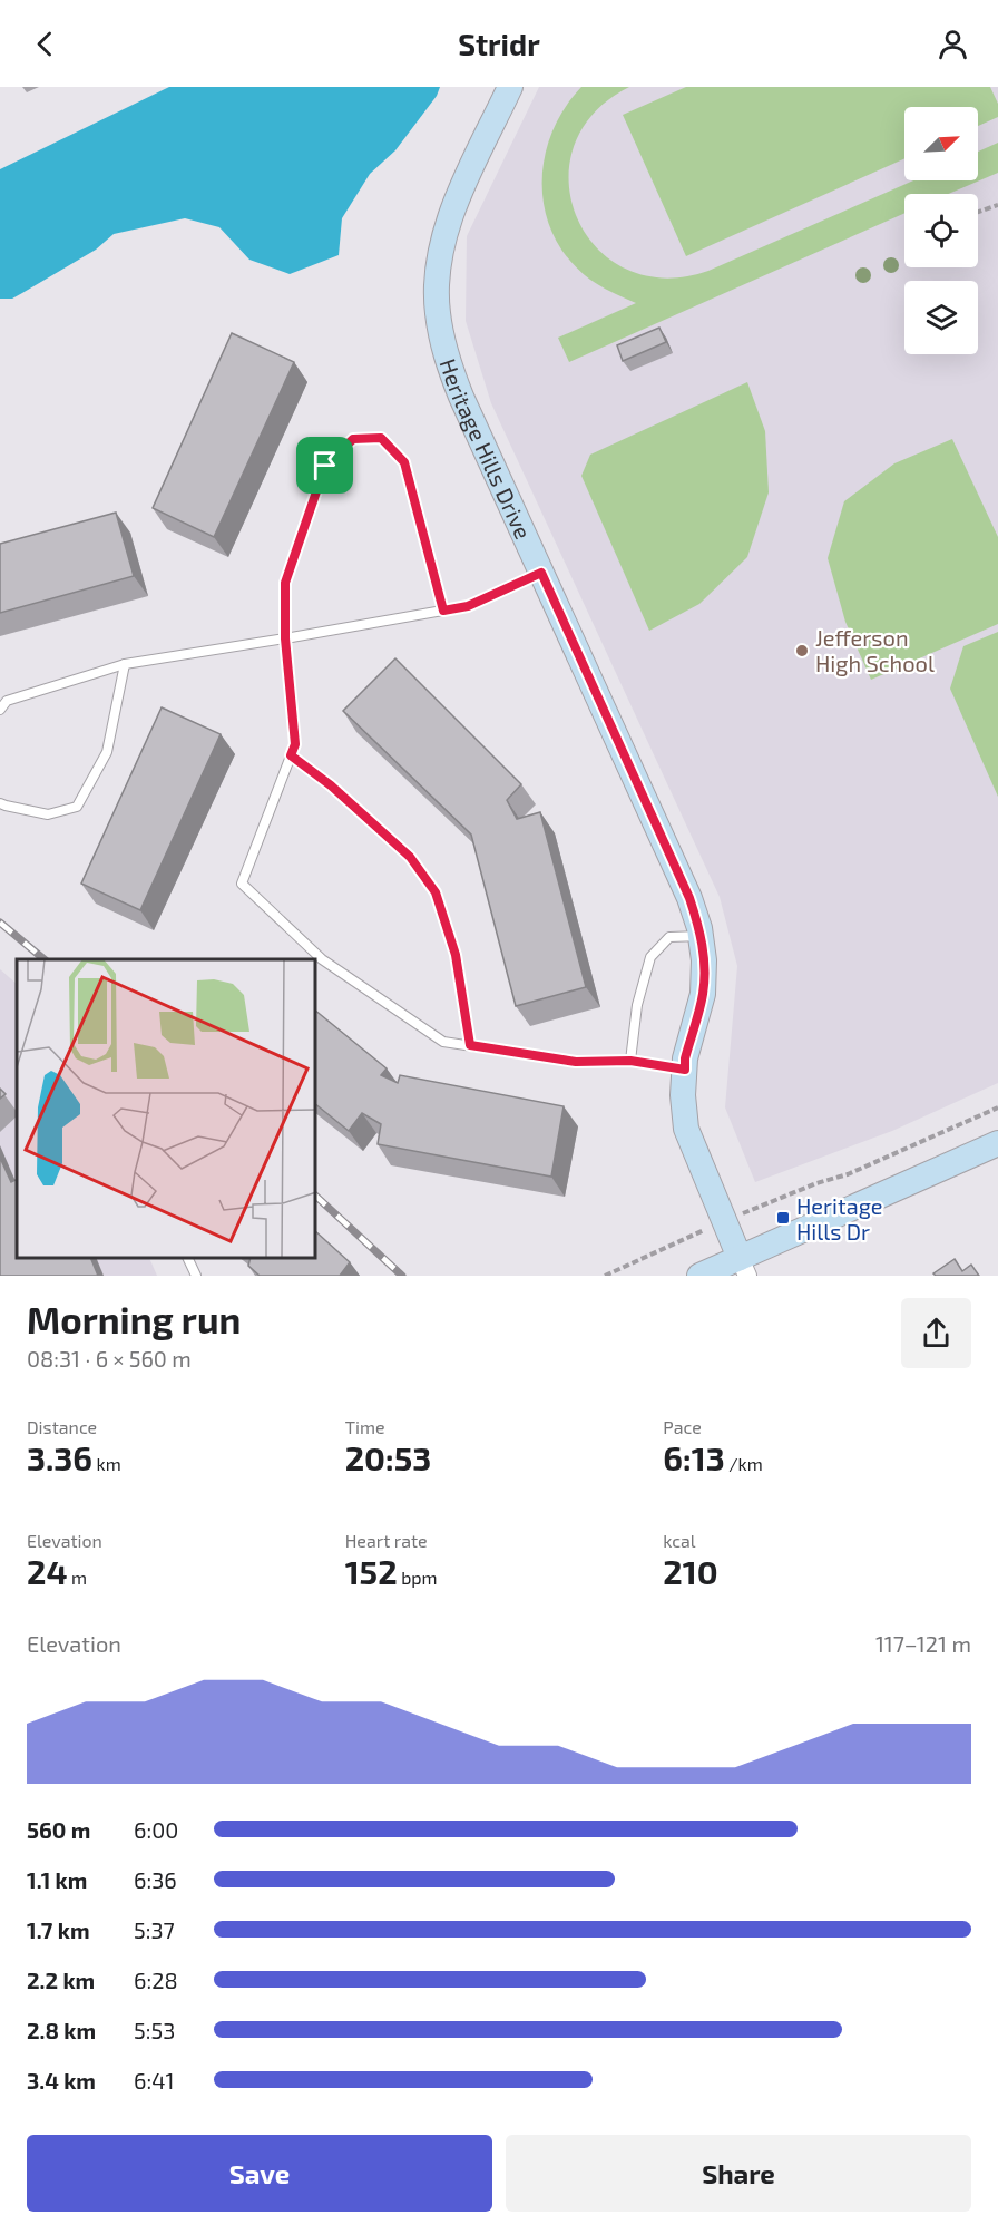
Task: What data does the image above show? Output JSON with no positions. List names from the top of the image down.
{
  "streets": {
    "street": ["Heritage Hills Drive"]
  },
  "places": {
    "other": ["Jefferson High School"],
    "transit": ["Heritage Hills Dr"]
  },
  "north": "top right",
  "page": {
    "header": "Stridr",
    "heading": ["Morning run", "08:31 · 6 × 560 m"],
    "stats": [
      ["Distance", "3.36 km"],
      ["Time", "20:53"],
      ["Pace", "6:13 /km"],
      ["Elevation", "24 m"],
      ["Heart rate", "152 bpm"],
      ["kcal", "210"]
    ],
    "chart": ["Elevation", "117–121 m"],
    "list": [
      {
        "name": "560 m",
        "note": "6:00"
      },
      {
        "name": "1.1 km",
        "note": "6:36"
      },
      {
        "name": "1.7 km",
        "note": "5:37"
      },
      {
        "name": "2.2 km",
        "note": "6:28"
      },
      {
        "name": "2.8 km",
        "note": "5:53"
      },
      {
        "name": "3.4 km",
        "note": "6:41"
      }
    ],
    "buttons": ["Save", "Share"]
  }
}
